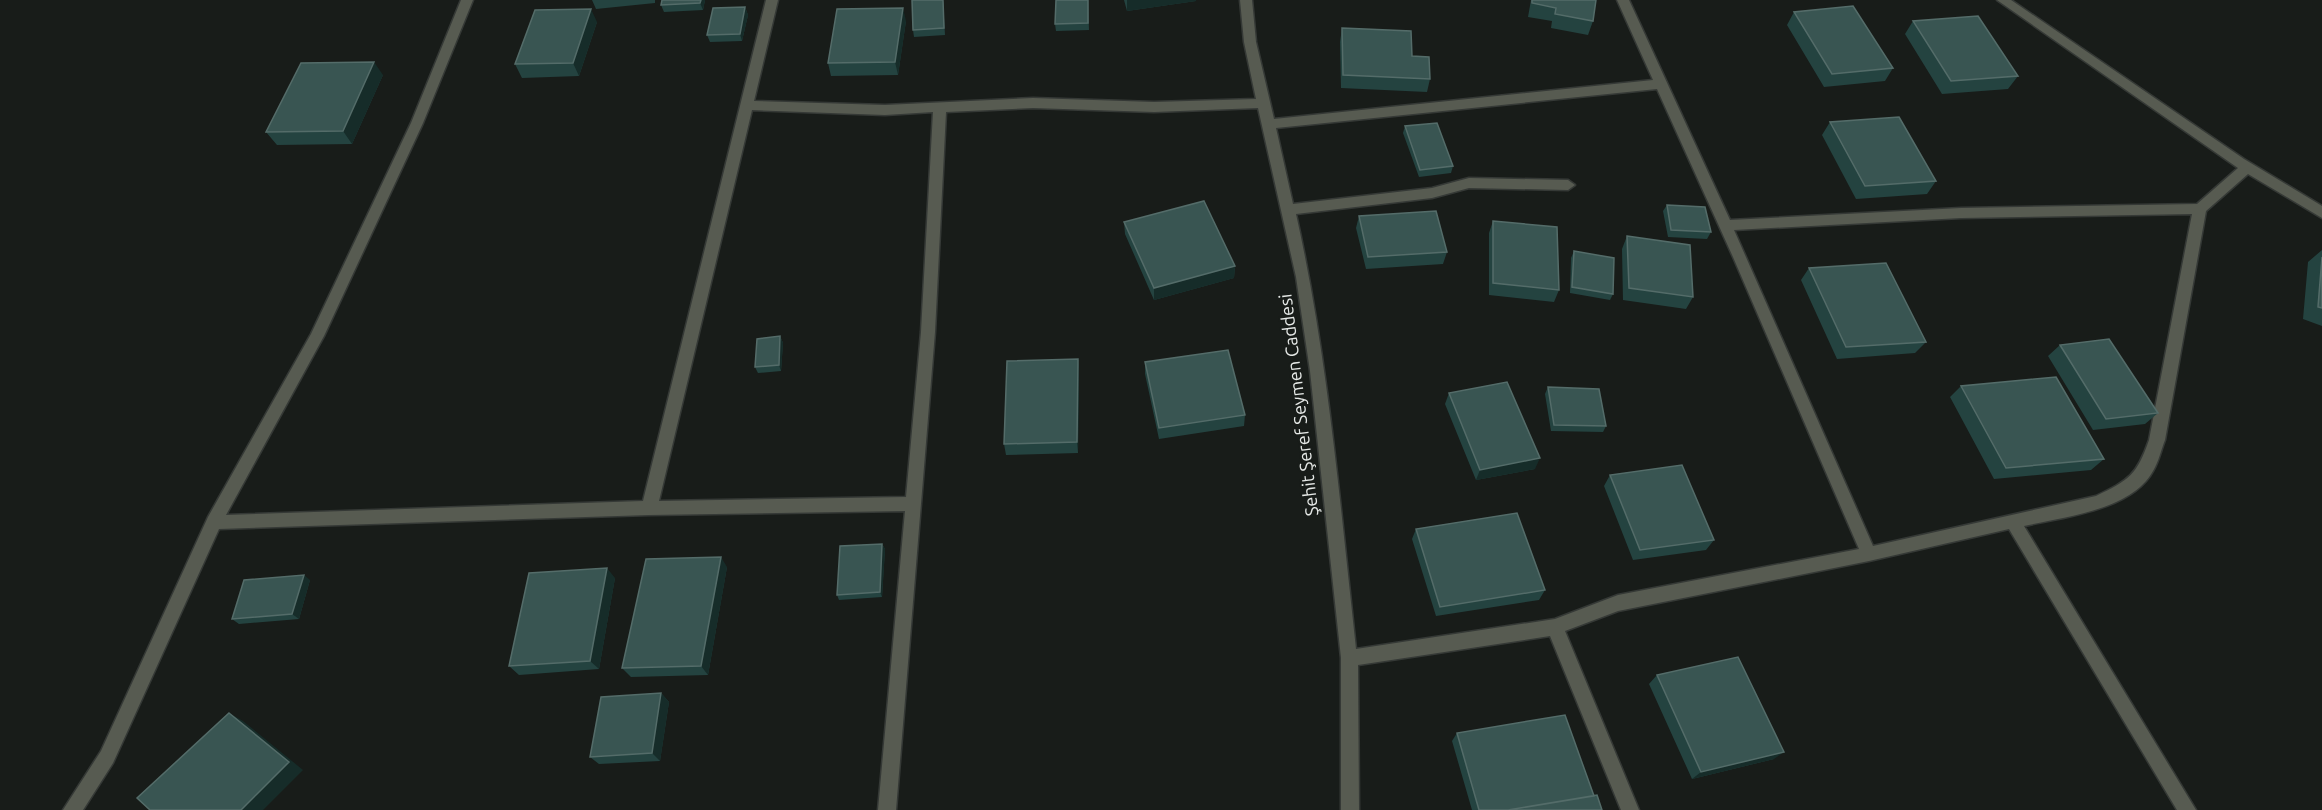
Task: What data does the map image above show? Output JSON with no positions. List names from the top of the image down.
{
  "streets": {
    "street": ["Şehit Şeref Seymen Caddesi"]
  }
}
